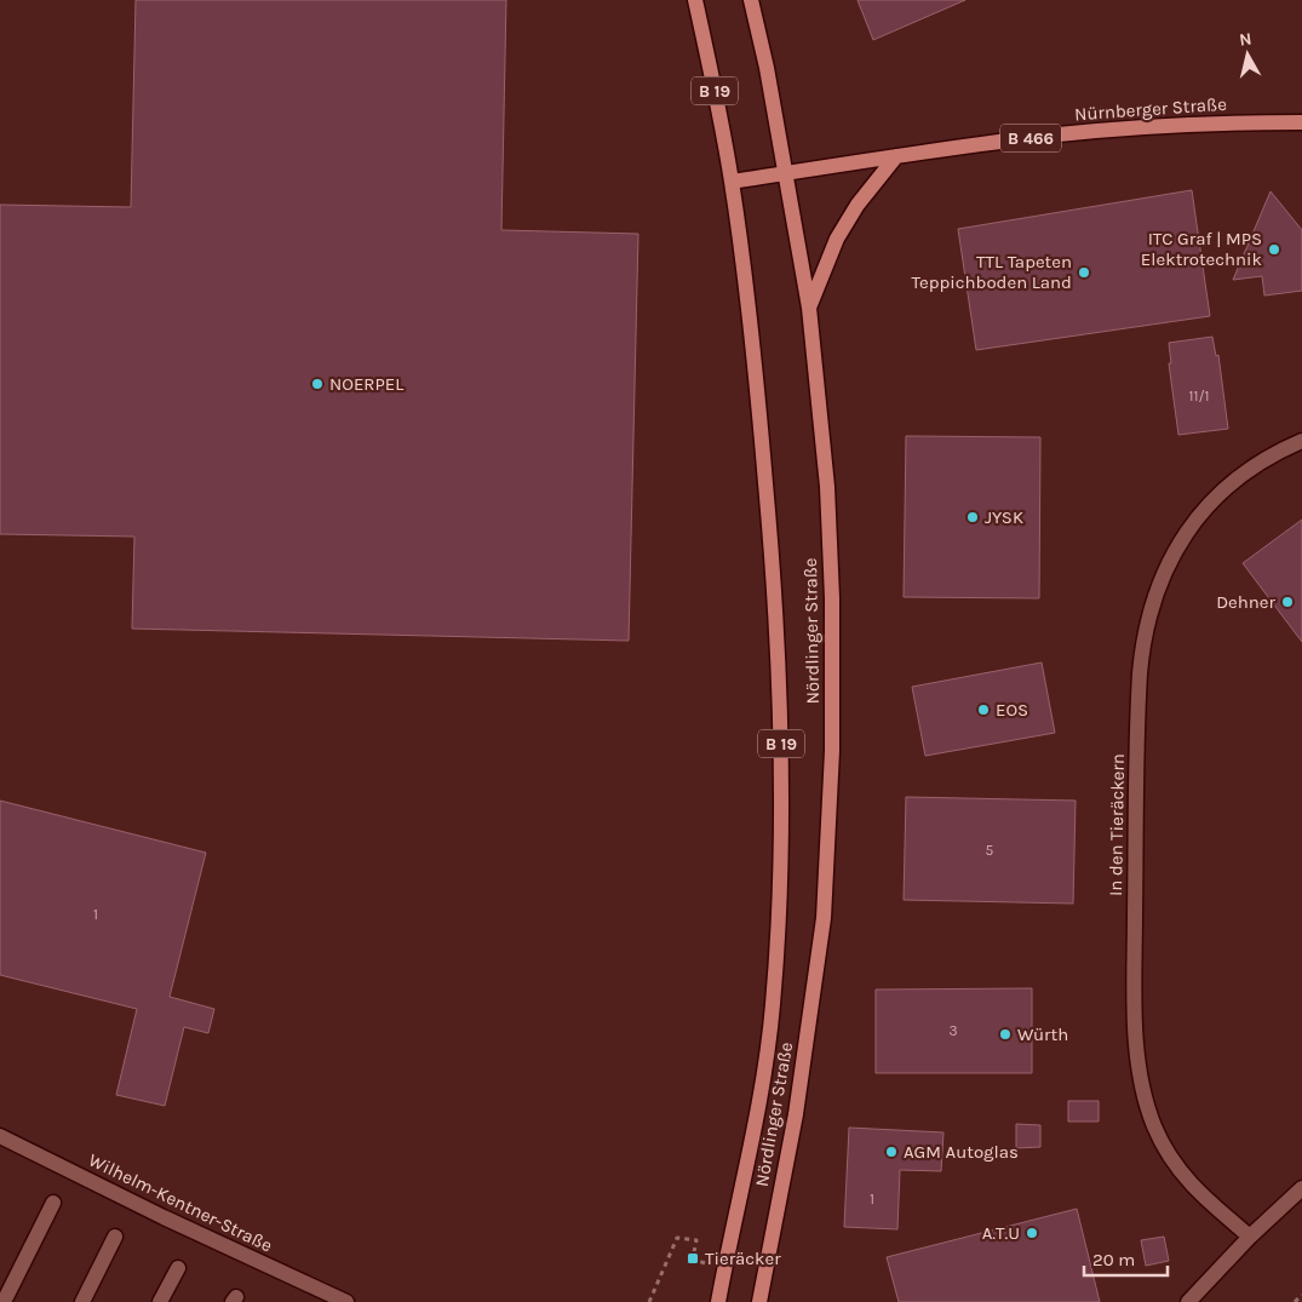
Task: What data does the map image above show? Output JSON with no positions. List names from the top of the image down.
{
  "streets": {
    "main road": [
      "B 19",
      "Nürnberger Straße",
      "B 466",
      "Nördlinger Straße"
    ],
    "street": ["In den Tieräckern", "Wilhelm-Kentner-Straße"]
  },
  "crossings": [
    ["B 19", "B 466"],
    ["B 19", "Nördlinger Straße"],
    ["Nürnberger Straße", "B 466"],
    ["Nürnberger Straße", "Nördlinger Straße"],
    ["B 466", "Nördlinger Straße"]
  ],
  "places": {
    "other": [
      "ITC Graf | MPS Elektrotechnik",
      "TTL Tapeten Teppichboden Land",
      "NOERPEL",
      "JYSK",
      "Dehner",
      "EOS",
      "Würth",
      "AGM Autoglas",
      "A.T.U"
    ],
    "transit": ["Tieräcker"]
  },
  "house_numbers": [
    "11/1",
    "5",
    "1",
    "3",
    "1"
  ],
  "scale_bar": "20 m",
  "north": "top"
}
